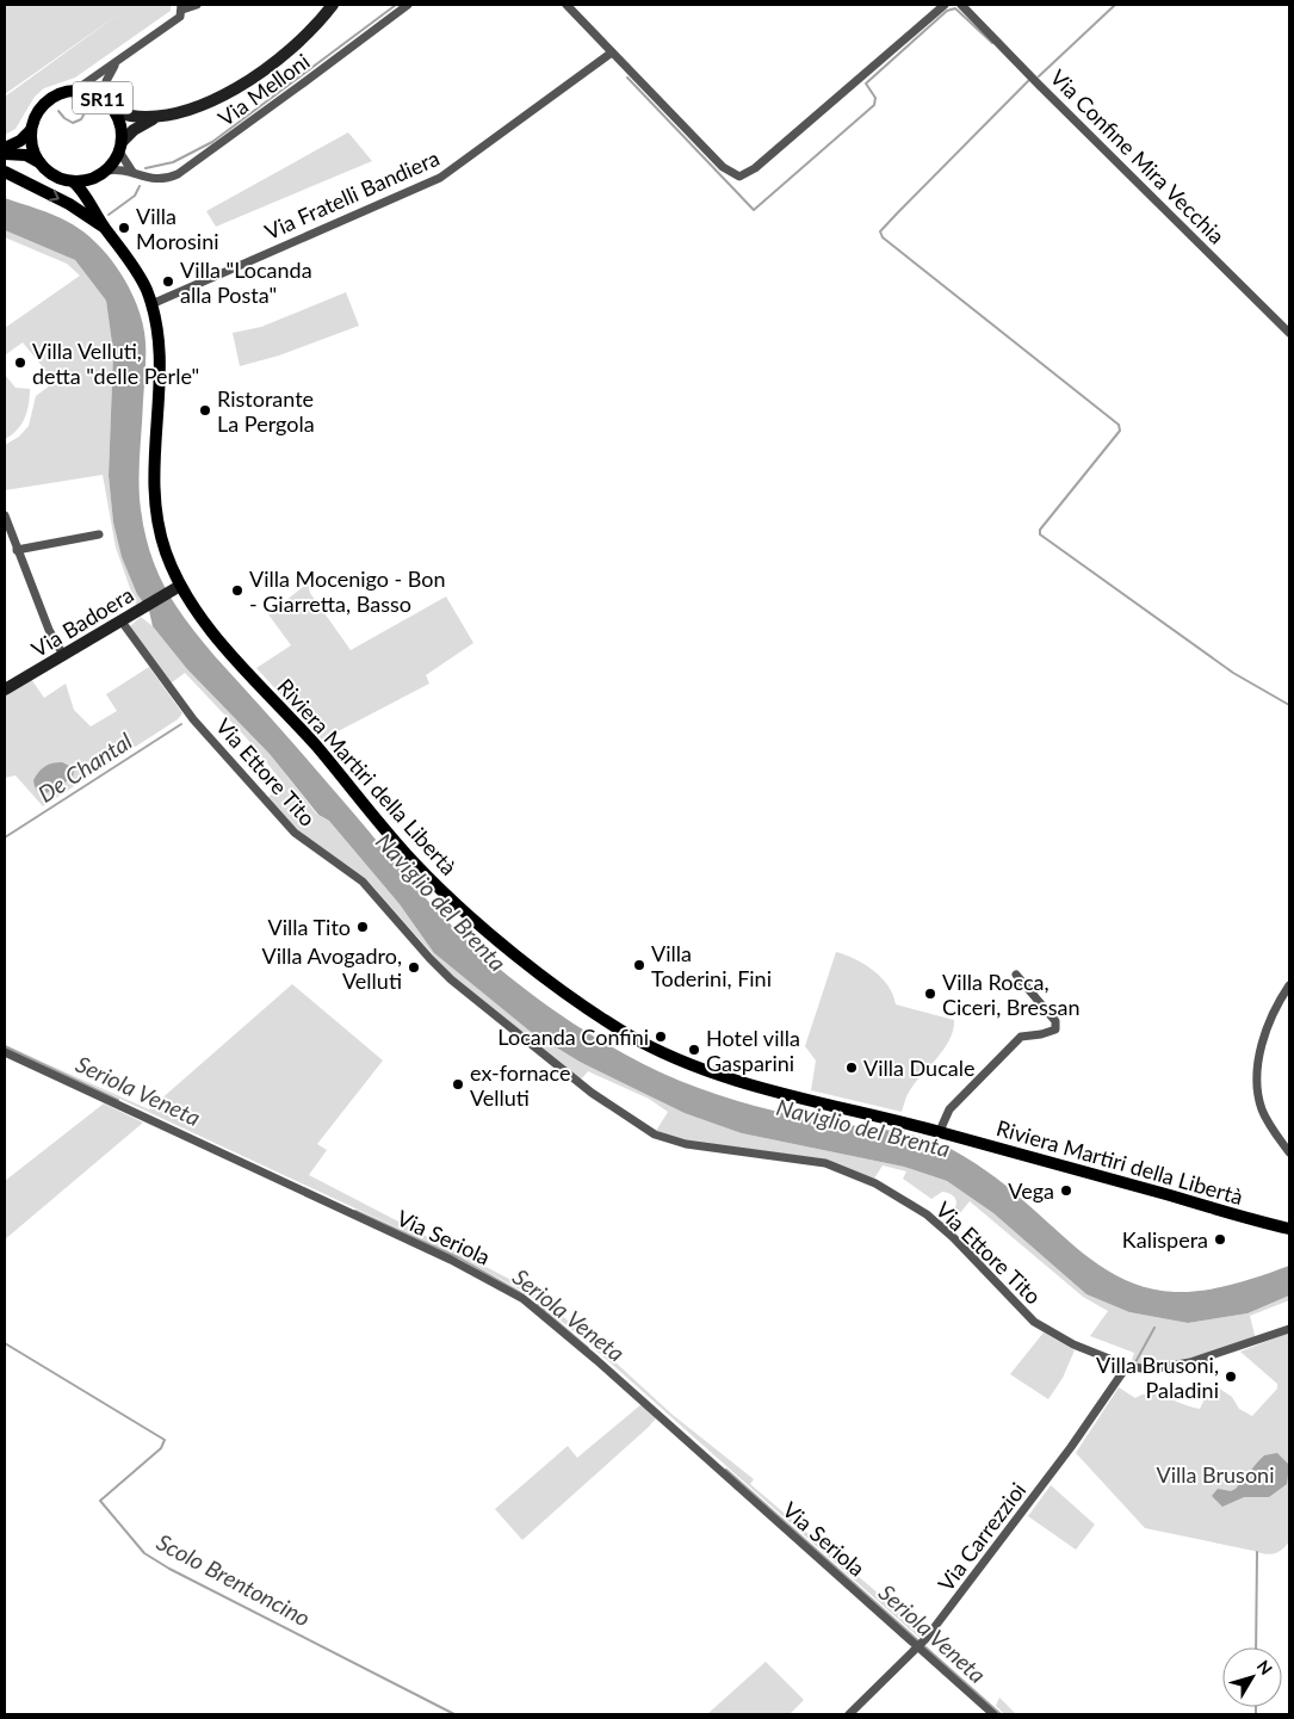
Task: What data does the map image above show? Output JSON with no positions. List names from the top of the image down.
{
  "streets": {
    "main road": ["SR11", "Via Badoera", "Riviera Martiri della Libertà"],
    "street": [
      "Via Melloni",
      "Via Confine Mira Vecchia",
      "Via Fratelli Bandiera",
      "Via Ettore Tito",
      "Via Seriola",
      "Via Carrezzioi"
    ]
  },
  "crossings": [
    ["Via Melloni", "SR11"],
    ["Via Fratelli Bandiera", "Riviera Martiri della Libertà"],
    ["Via Badoera", "Via Ettore Tito"],
    ["Via Badoera", "Riviera Martiri della Libertà"],
    ["Via Ettore Tito", "Via Carrezzioi"],
    ["Via Seriola", "Via Carrezzioi"]
  ],
  "water": [
    "De Chantal",
    "Naviglio del Brenta",
    "Seriola Veneta",
    "Scolo Brentoncino"
  ],
  "parks": ["Villa Brusoni"],
  "places": [
    "Villa Morosini",
    "Villa \"Locanda alla Posta\"",
    "Villa Velluti, detta \"delle Perle\"",
    "Ristorante La Pergola",
    "Villa Mocenigo - Bon - Giarretta, Basso",
    "Villa Tito",
    "Villa Toderini, Fini",
    "Villa Avogadro, Velluti",
    "Villa Rocca, Ciceri, Bressan",
    "Locanda Confini",
    "Hotel villa Gasparini",
    "Villa Ducale",
    "ex-fornace Velluti",
    "Vega",
    "Kalispera",
    "Villa Brusoni, Paladini"
  ],
  "north": "top right"
}
